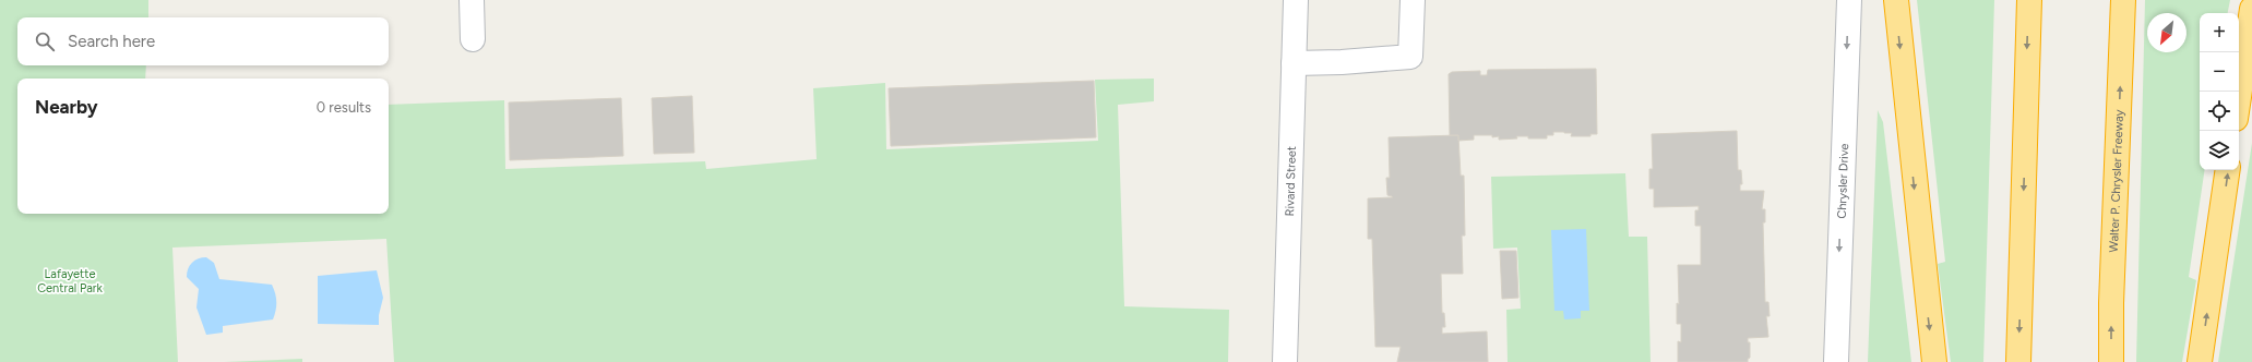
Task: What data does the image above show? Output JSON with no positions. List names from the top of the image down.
{
  "streets": {
    "highway": ["Walter P. Chrysler Freeway"],
    "street": ["Rivard Street", "Chrysler Drive"]
  },
  "one_way": ["Chrysler Drive"],
  "parks": ["Lafayette Central Park"],
  "north": "bottom left",
  "page": {
    "map_buttons": ["+", "−"],
    "search": "Search here",
    "heading": ["Nearby", "0 results"]
  }
}
